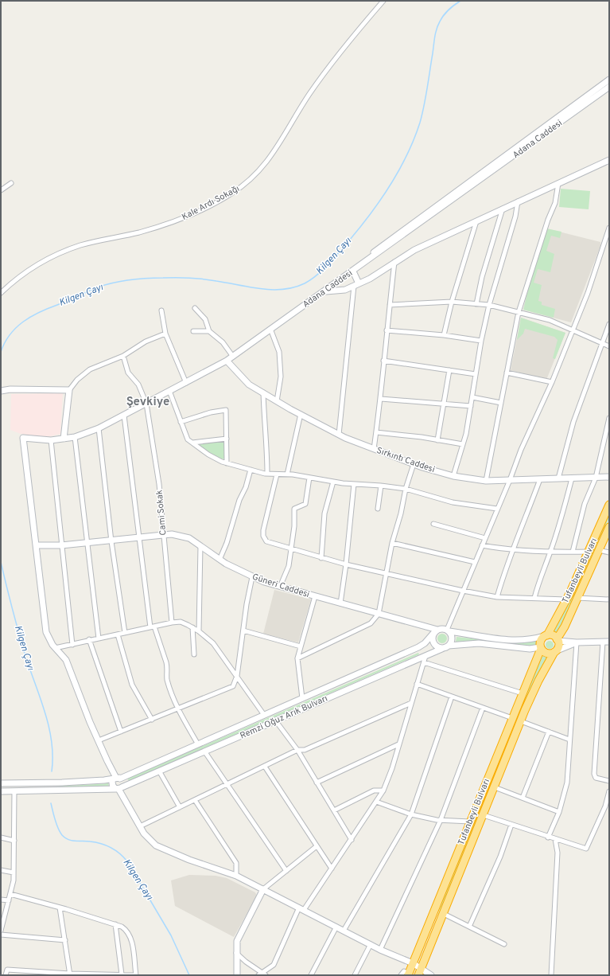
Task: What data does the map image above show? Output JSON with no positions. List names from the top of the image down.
{
  "streets": {
    "highway": ["Tufanbeyli Bulvarı"],
    "main road": [
      "Adana Caddesi",
      "Sırkıntı Caddesi",
      "Güneri Caddesi",
      "Remzi Oğuz Arık Bulvarı"
    ],
    "street": ["Kale Ardı Sokağı", "Cami Sokak"]
  },
  "crossings": [
    ["Adana Caddesi", "Sırkıntı Caddesi"],
    ["Adana Caddesi", "Cami Sokak"],
    ["Adana Caddesi", "Güneri Caddesi"],
    ["Cami Sokak", "Güneri Caddesi"],
    ["Tufanbeyli Bulvarı", "Güneri Caddesi"],
    ["Güneri Caddesi", "Remzi Oğuz Arık Bulvarı"]
  ],
  "districts": ["Şevkiye"],
  "water": ["Kilgen Çayı"]
}
